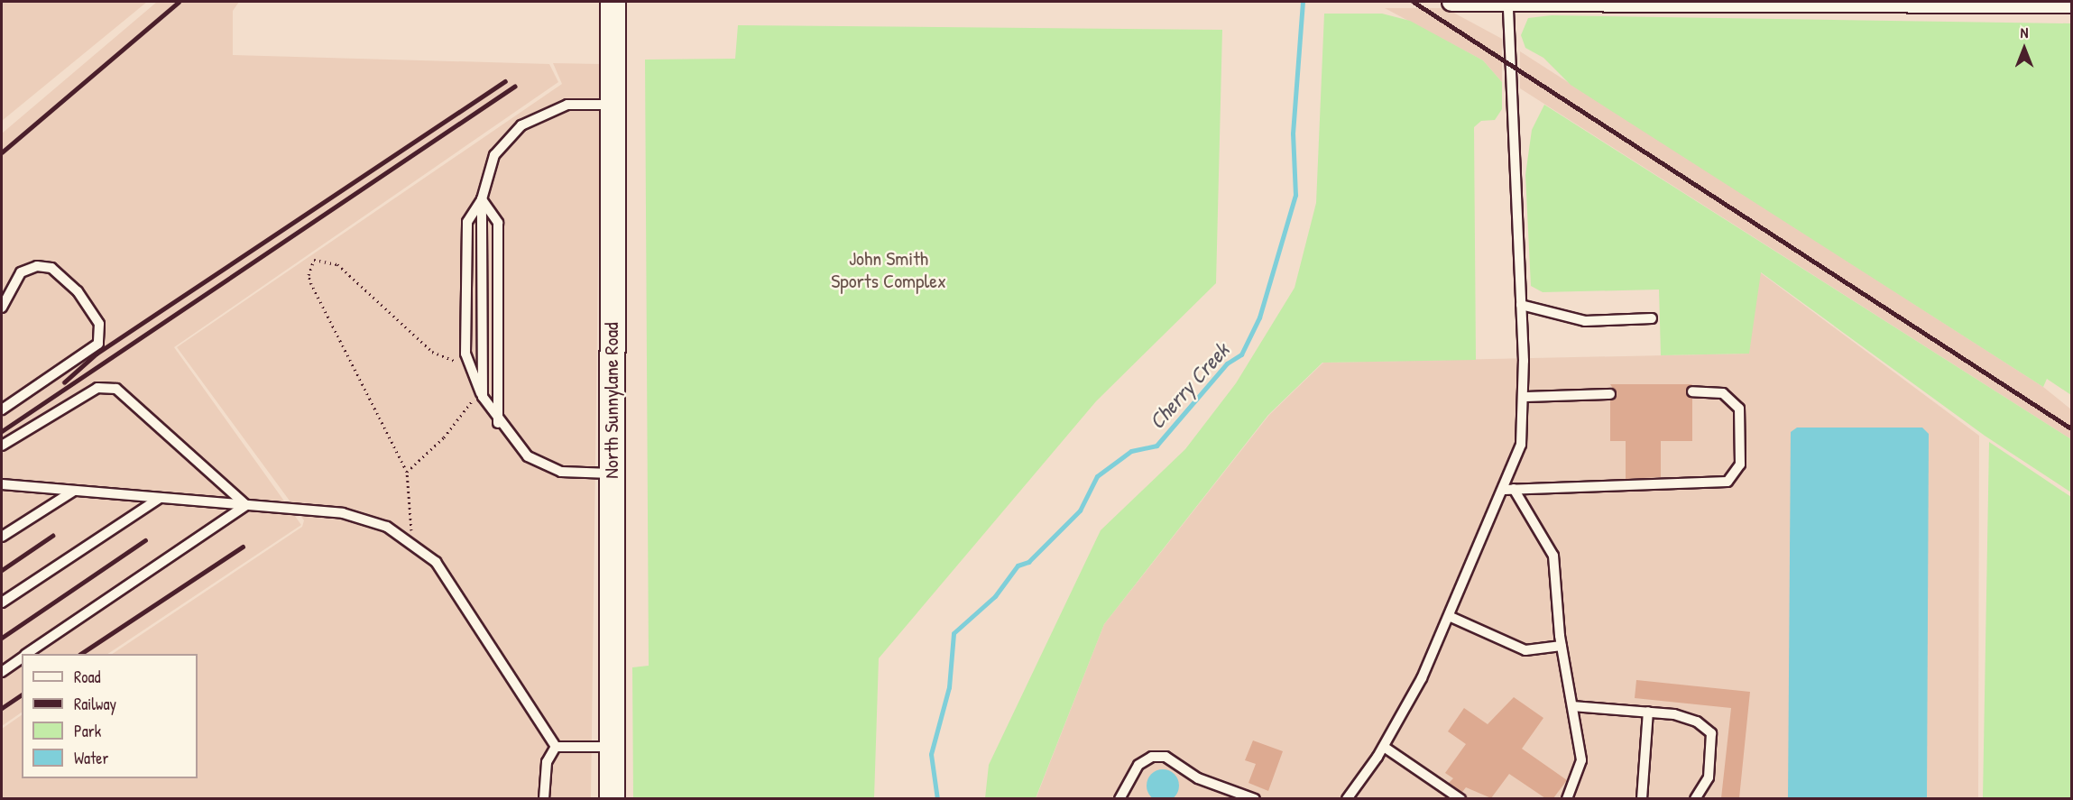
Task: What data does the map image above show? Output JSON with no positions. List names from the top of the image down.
{
  "streets": {
    "street": ["North Sunnylane Road"]
  },
  "water": ["Cherry Creek"],
  "parks": ["John Smith Sports Complex"],
  "legend": [
    "Road",
    "Railway",
    "Park",
    "Water"
  ],
  "north": "top"
}
